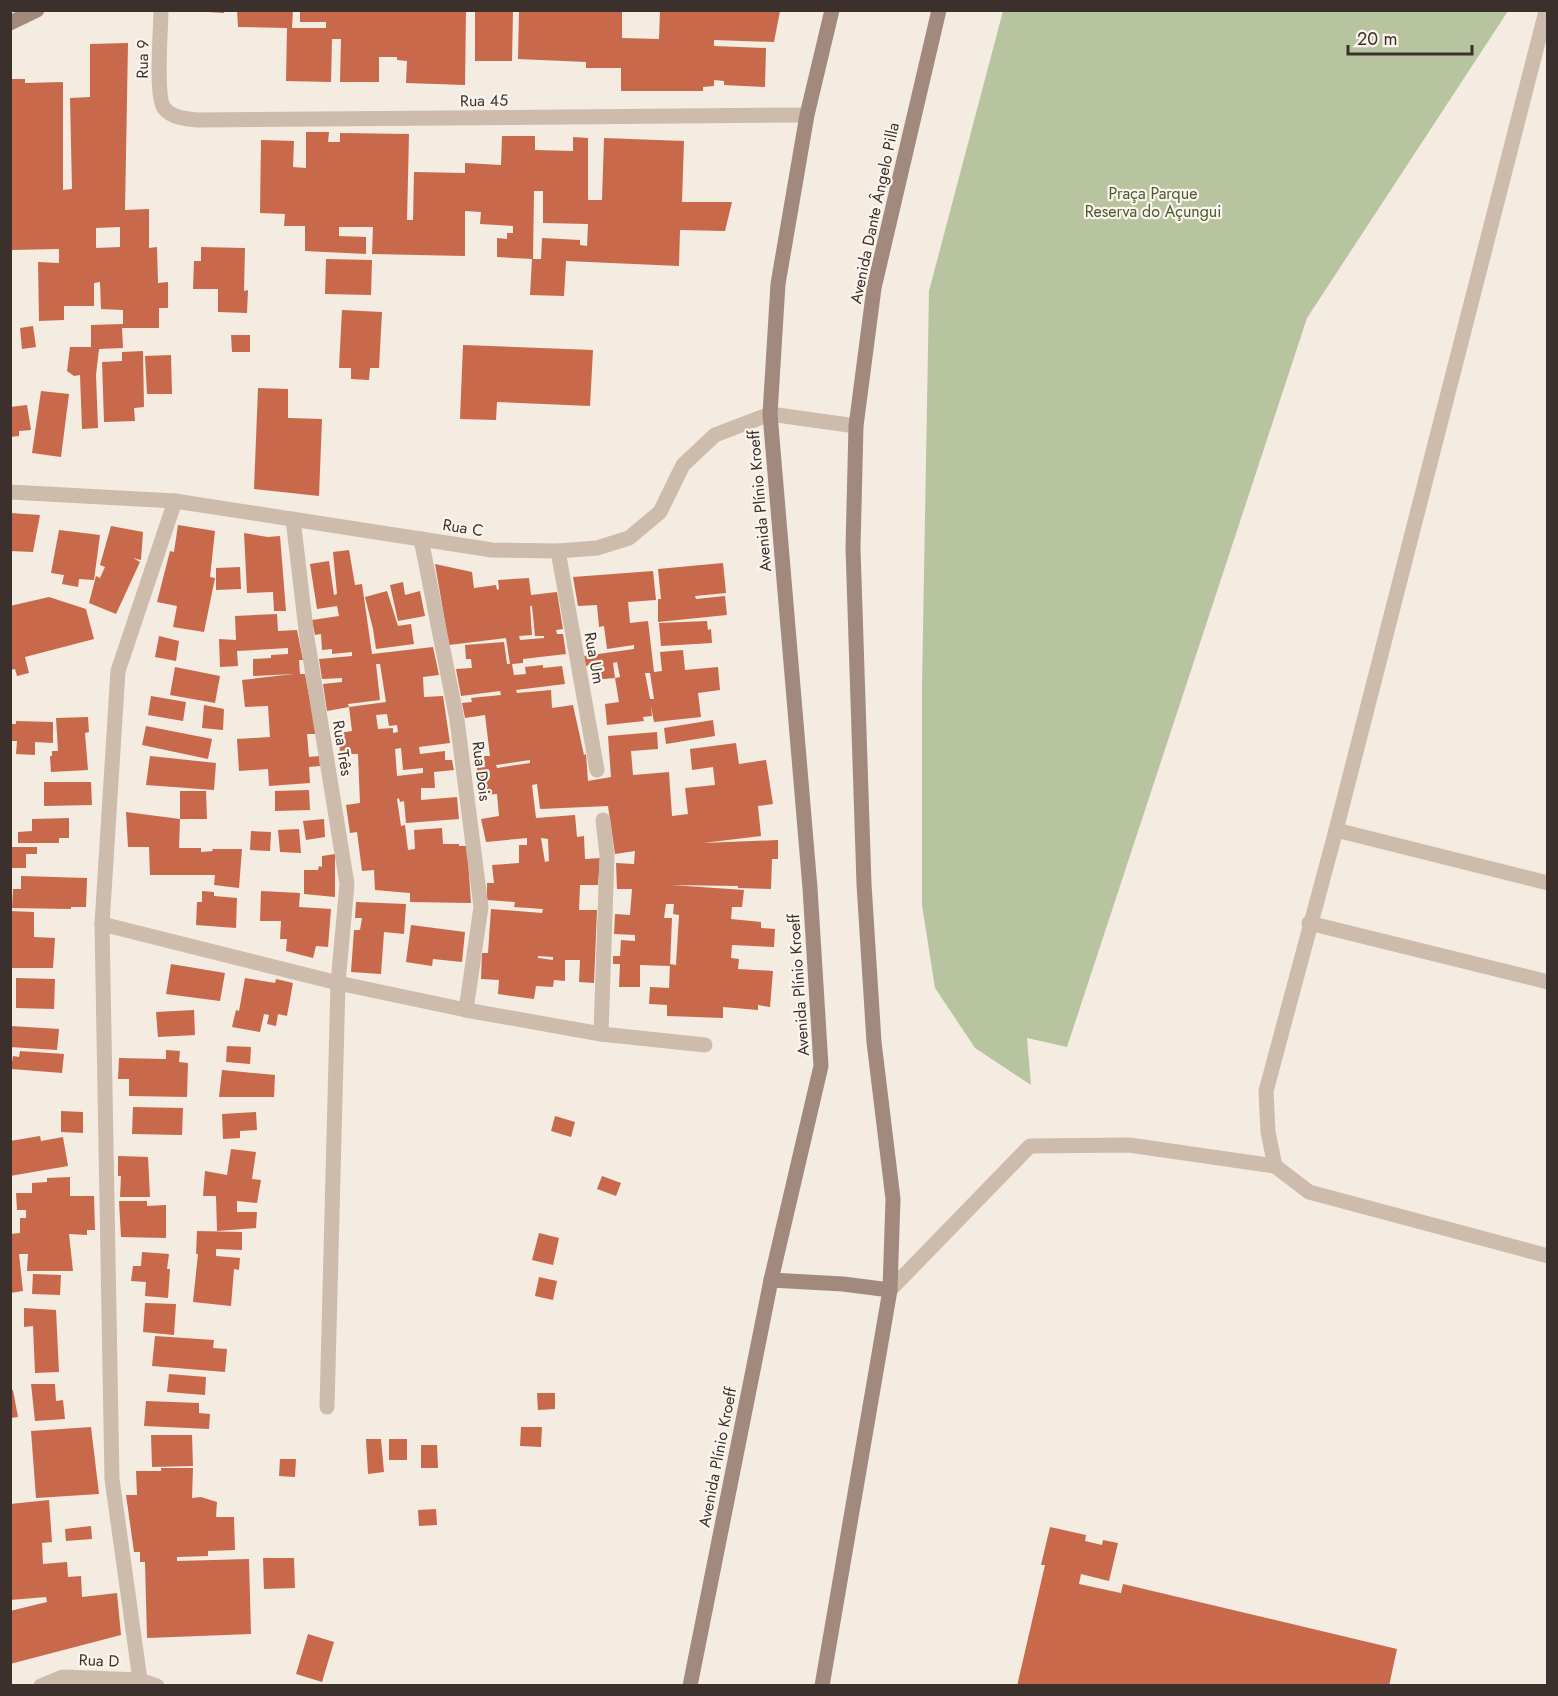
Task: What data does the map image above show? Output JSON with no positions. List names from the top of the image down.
{
  "streets": {
    "main road": ["Avenida Dante Ângelo Pilla", "Avenida Plínio Kroeff"],
    "street": [
      "Rua 9",
      "Rua 45",
      "Rua C",
      "Rua Um",
      "Rua Três",
      "Rua Dois",
      "Rua D"
    ]
  },
  "crossings": [
    ["Rua 9", "Rua 45"],
    ["Avenida Dante Ângelo Pilla", "Rua C"],
    ["Avenida Plínio Kroeff", "Rua C"],
    ["Rua C", "Rua Um"],
    ["Rua C", "Rua Três"],
    ["Rua C", "Rua Dois"]
  ],
  "parks": ["Praça Parque Reserva do Açungui"],
  "scale_bar": "20 m"
}
